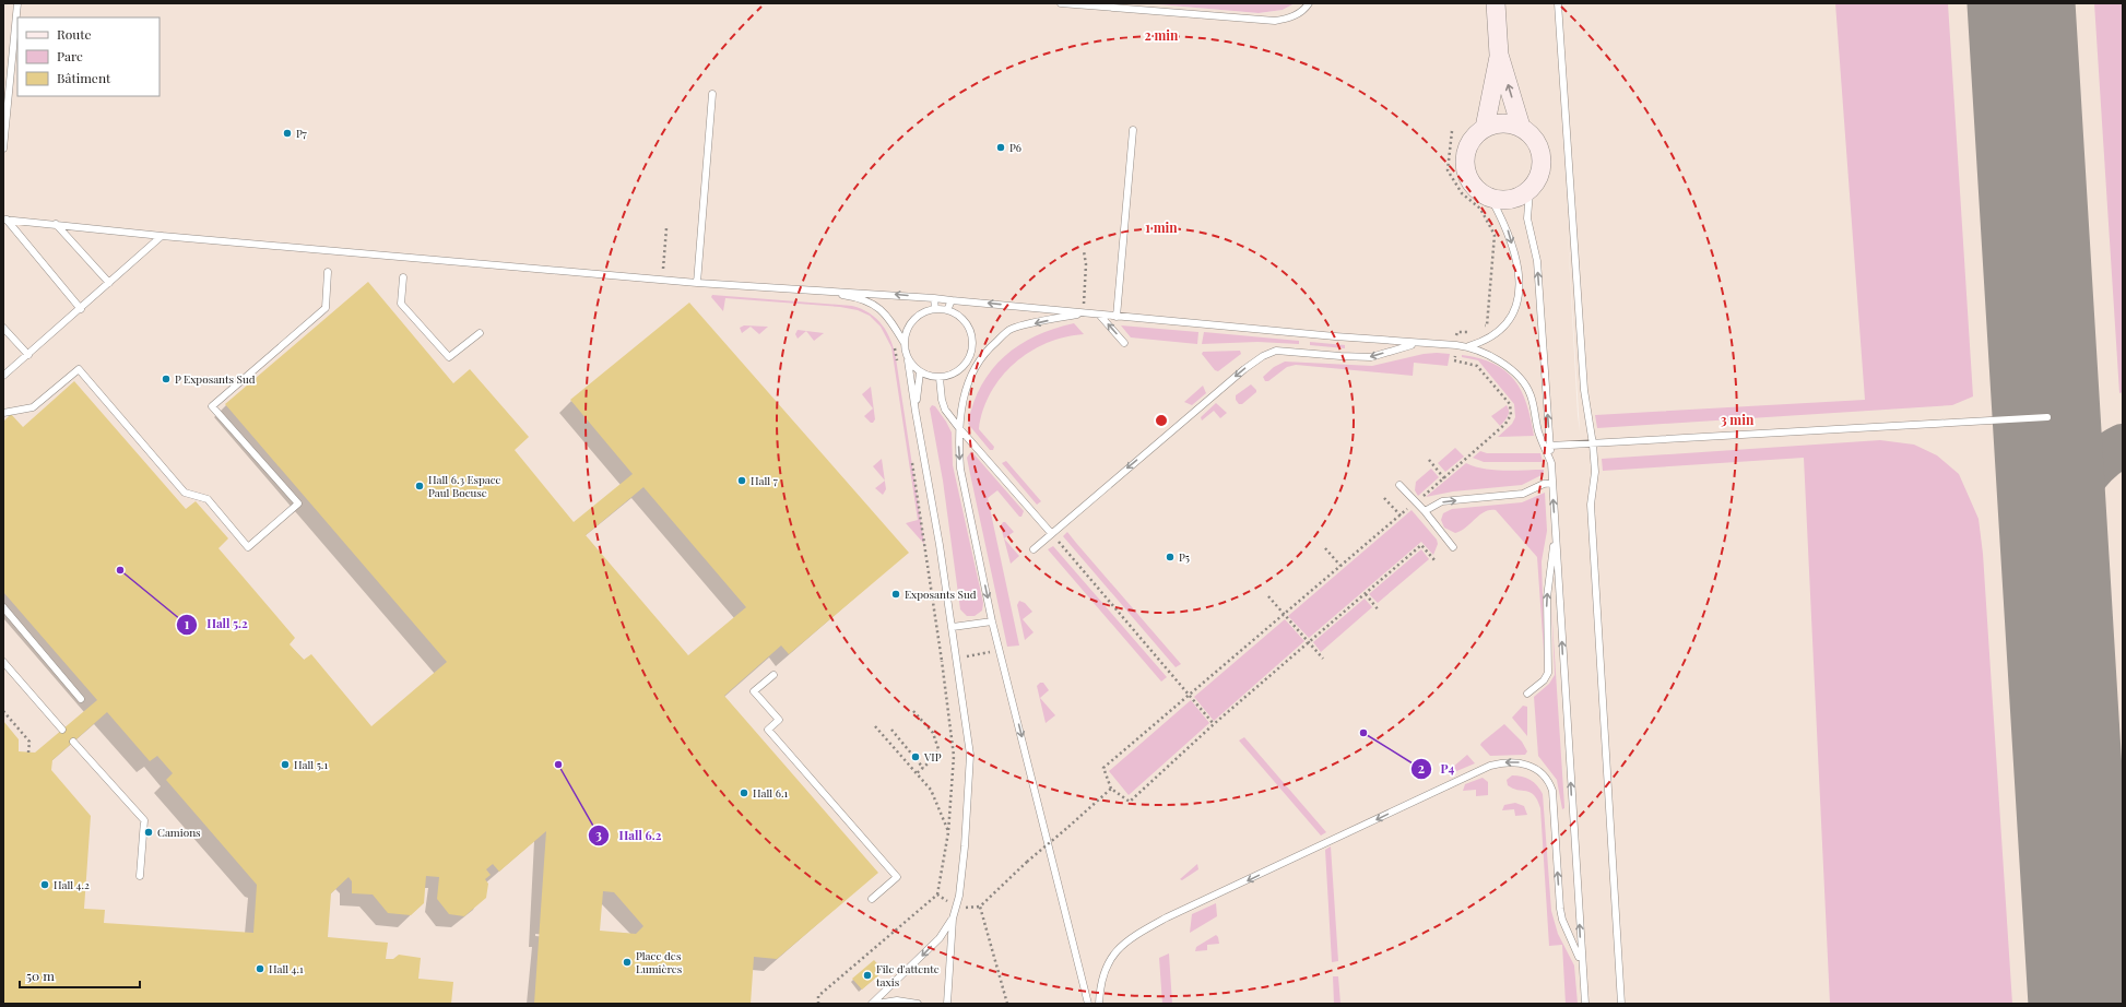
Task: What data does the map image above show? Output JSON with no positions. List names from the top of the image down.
{
  "places": [
    "P7",
    "P6",
    "P Exposants Sud",
    "Hall 7",
    "Hall 6.3 Espace Paul Bocuse",
    "P5",
    "Hall 5.2",
    "Exposants Sud",
    "P4",
    "VIP",
    "Hall 5.1",
    "Hall 6.2",
    "Hall 6.1",
    "Camions",
    "Hall 4.2",
    "Place des Lumières",
    "Hall 4.1",
    "File d'attente taxis"
  ],
  "legend": ["Route", "Parc", "Bâtiment"],
  "scale_bar": "50 m",
  "rings": ["2 min", "1 min", "3 min"]
}
